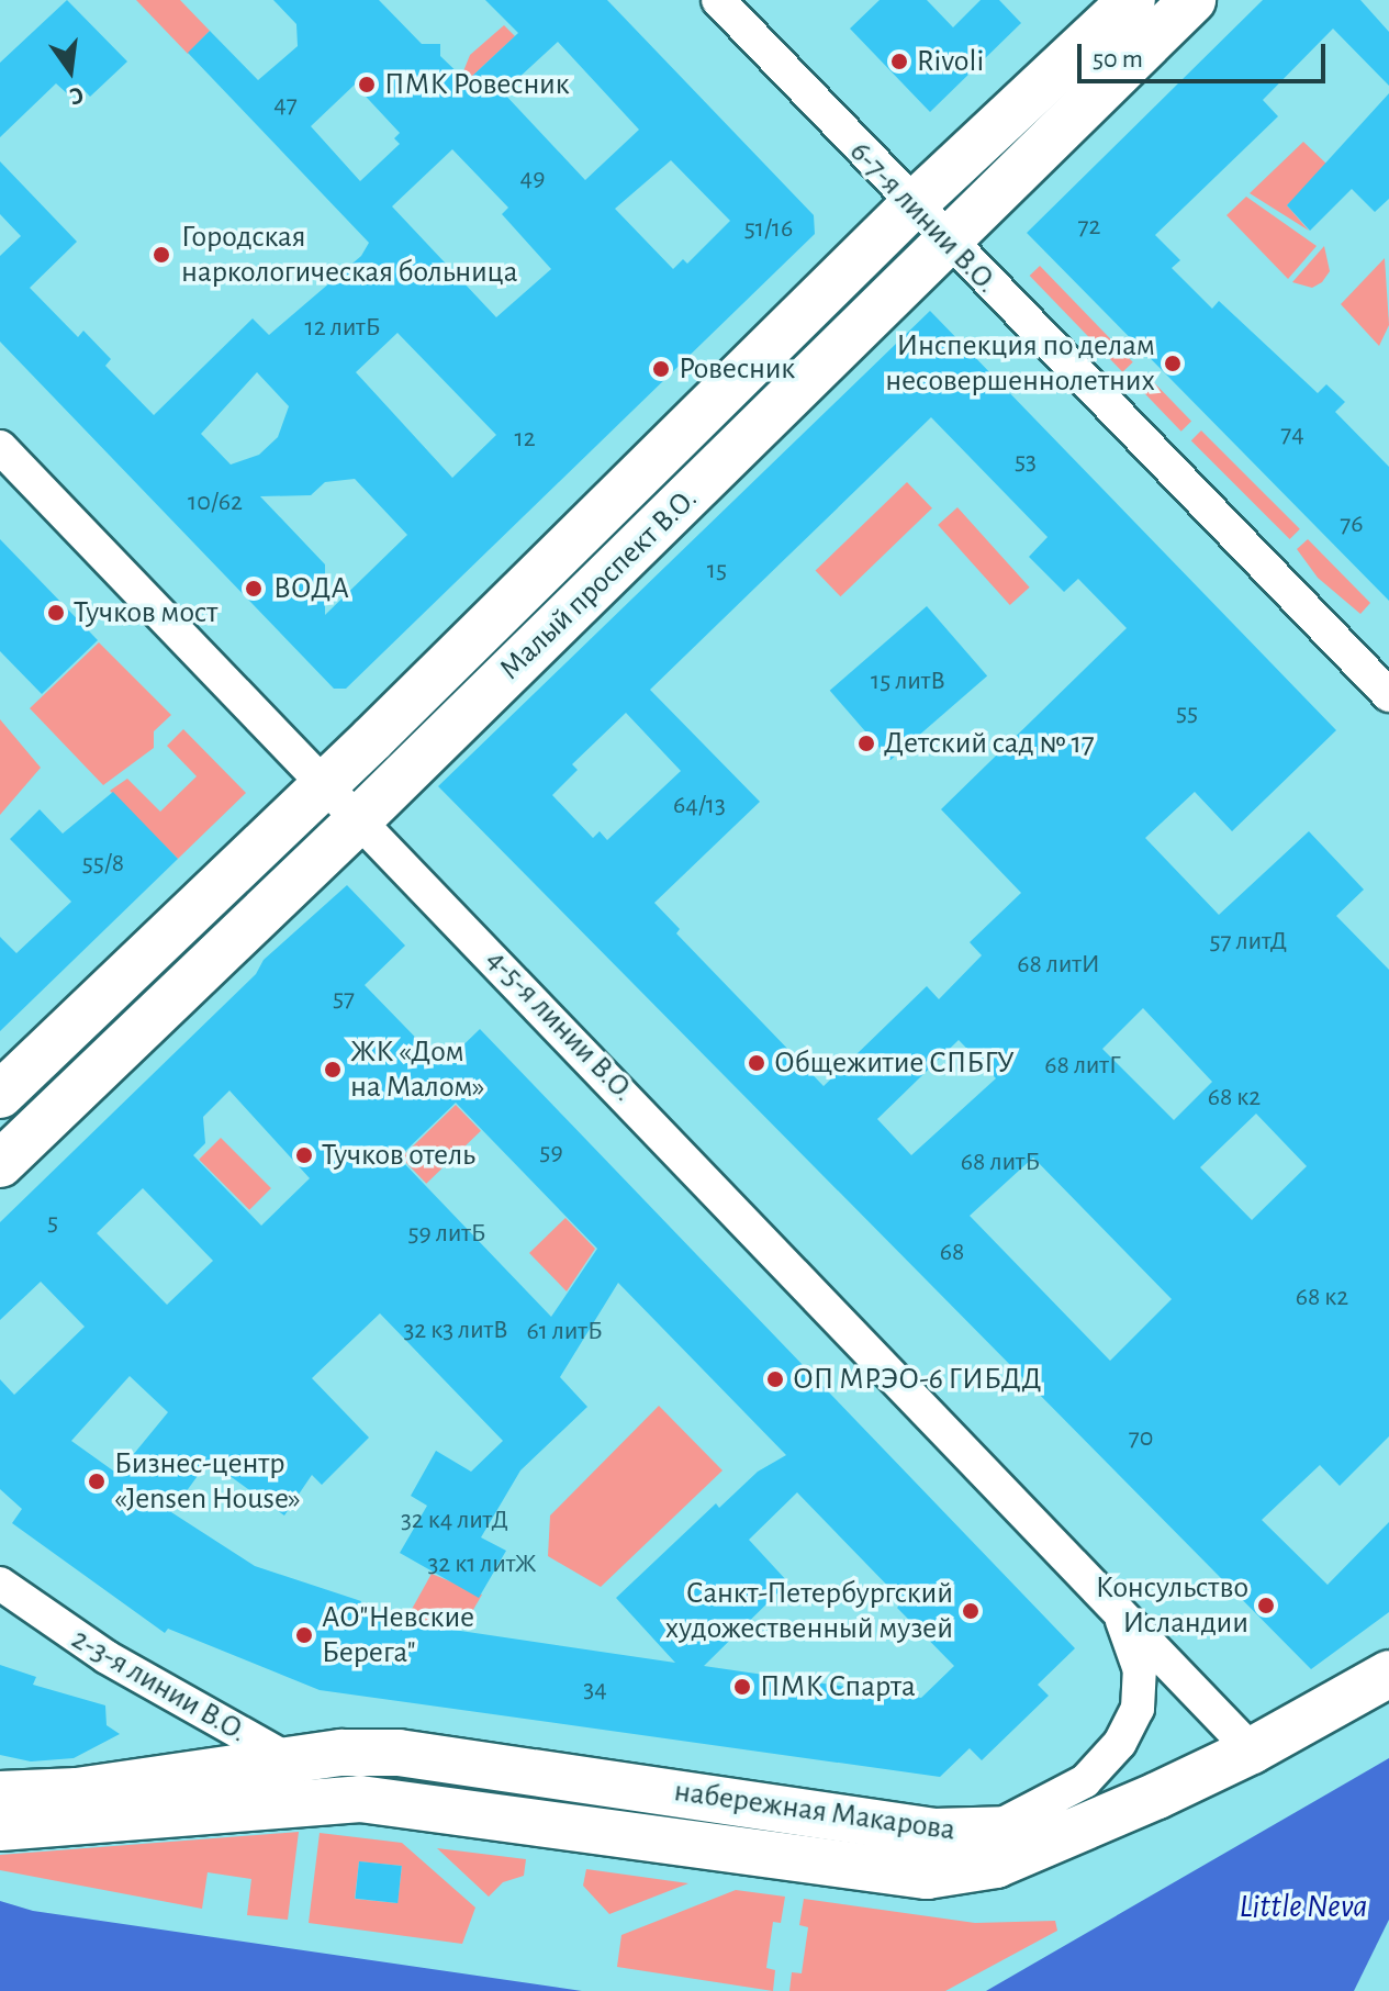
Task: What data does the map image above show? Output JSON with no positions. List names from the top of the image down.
{
  "streets": {
    "main road": ["Малый проспект В.О.", "набережная Макарова"],
    "street": ["6-7-я линии В.О.", "4-5-я линии В.О.", "2-3-я линии В.О."]
  },
  "crossings": [
    ["6-7-я линии В.О.", "Малый проспект В.О."],
    ["Малый проспект В.О.", "4-5-я линии В.О."],
    ["4-5-я линии В.О.", "набережная Макарова"],
    ["2-3-я линии В.О.", "набережная Макарова"]
  ],
  "water": ["Little Neva"],
  "places": [
    "Rivoli",
    "ПМК Ровесник",
    "Городская наркологическая больница",
    "Инспекция по делам несовершеннолетних",
    "Ровесник",
    "ВОДА",
    "Тучков мост",
    "Детский сад № 17",
    "Общежитие СПБГУ",
    "ЖК «Дом на Малом»",
    "Тучков отель",
    "ОП МРЭО-6 ГИБДД",
    "Бизнес-центр «Jensen House»",
    "Консульство Исландии",
    "Санкт-Петербургский художественный музей",
    "АО\"Невские Берега\"",
    "ПМК Спарта"
  ],
  "house_numbers": [
    "47",
    "49",
    "72",
    "51/16",
    "12 литБ",
    "74",
    "12",
    "53",
    "10/62",
    "76",
    "15",
    "15 литВ",
    "55",
    "64/13",
    "55/8",
    "57 литД",
    "68 литИ",
    "57",
    "68 литГ",
    "68 к2",
    "59",
    "68 литБ",
    "5",
    "59 литБ",
    "68",
    "68 к2",
    "32 к3 литВ",
    "61 литБ",
    "70",
    "32 к4 литД",
    "32 к1 литЖ",
    "34"
  ],
  "scale_bar": "50 m",
  "north": "bottom"
}
